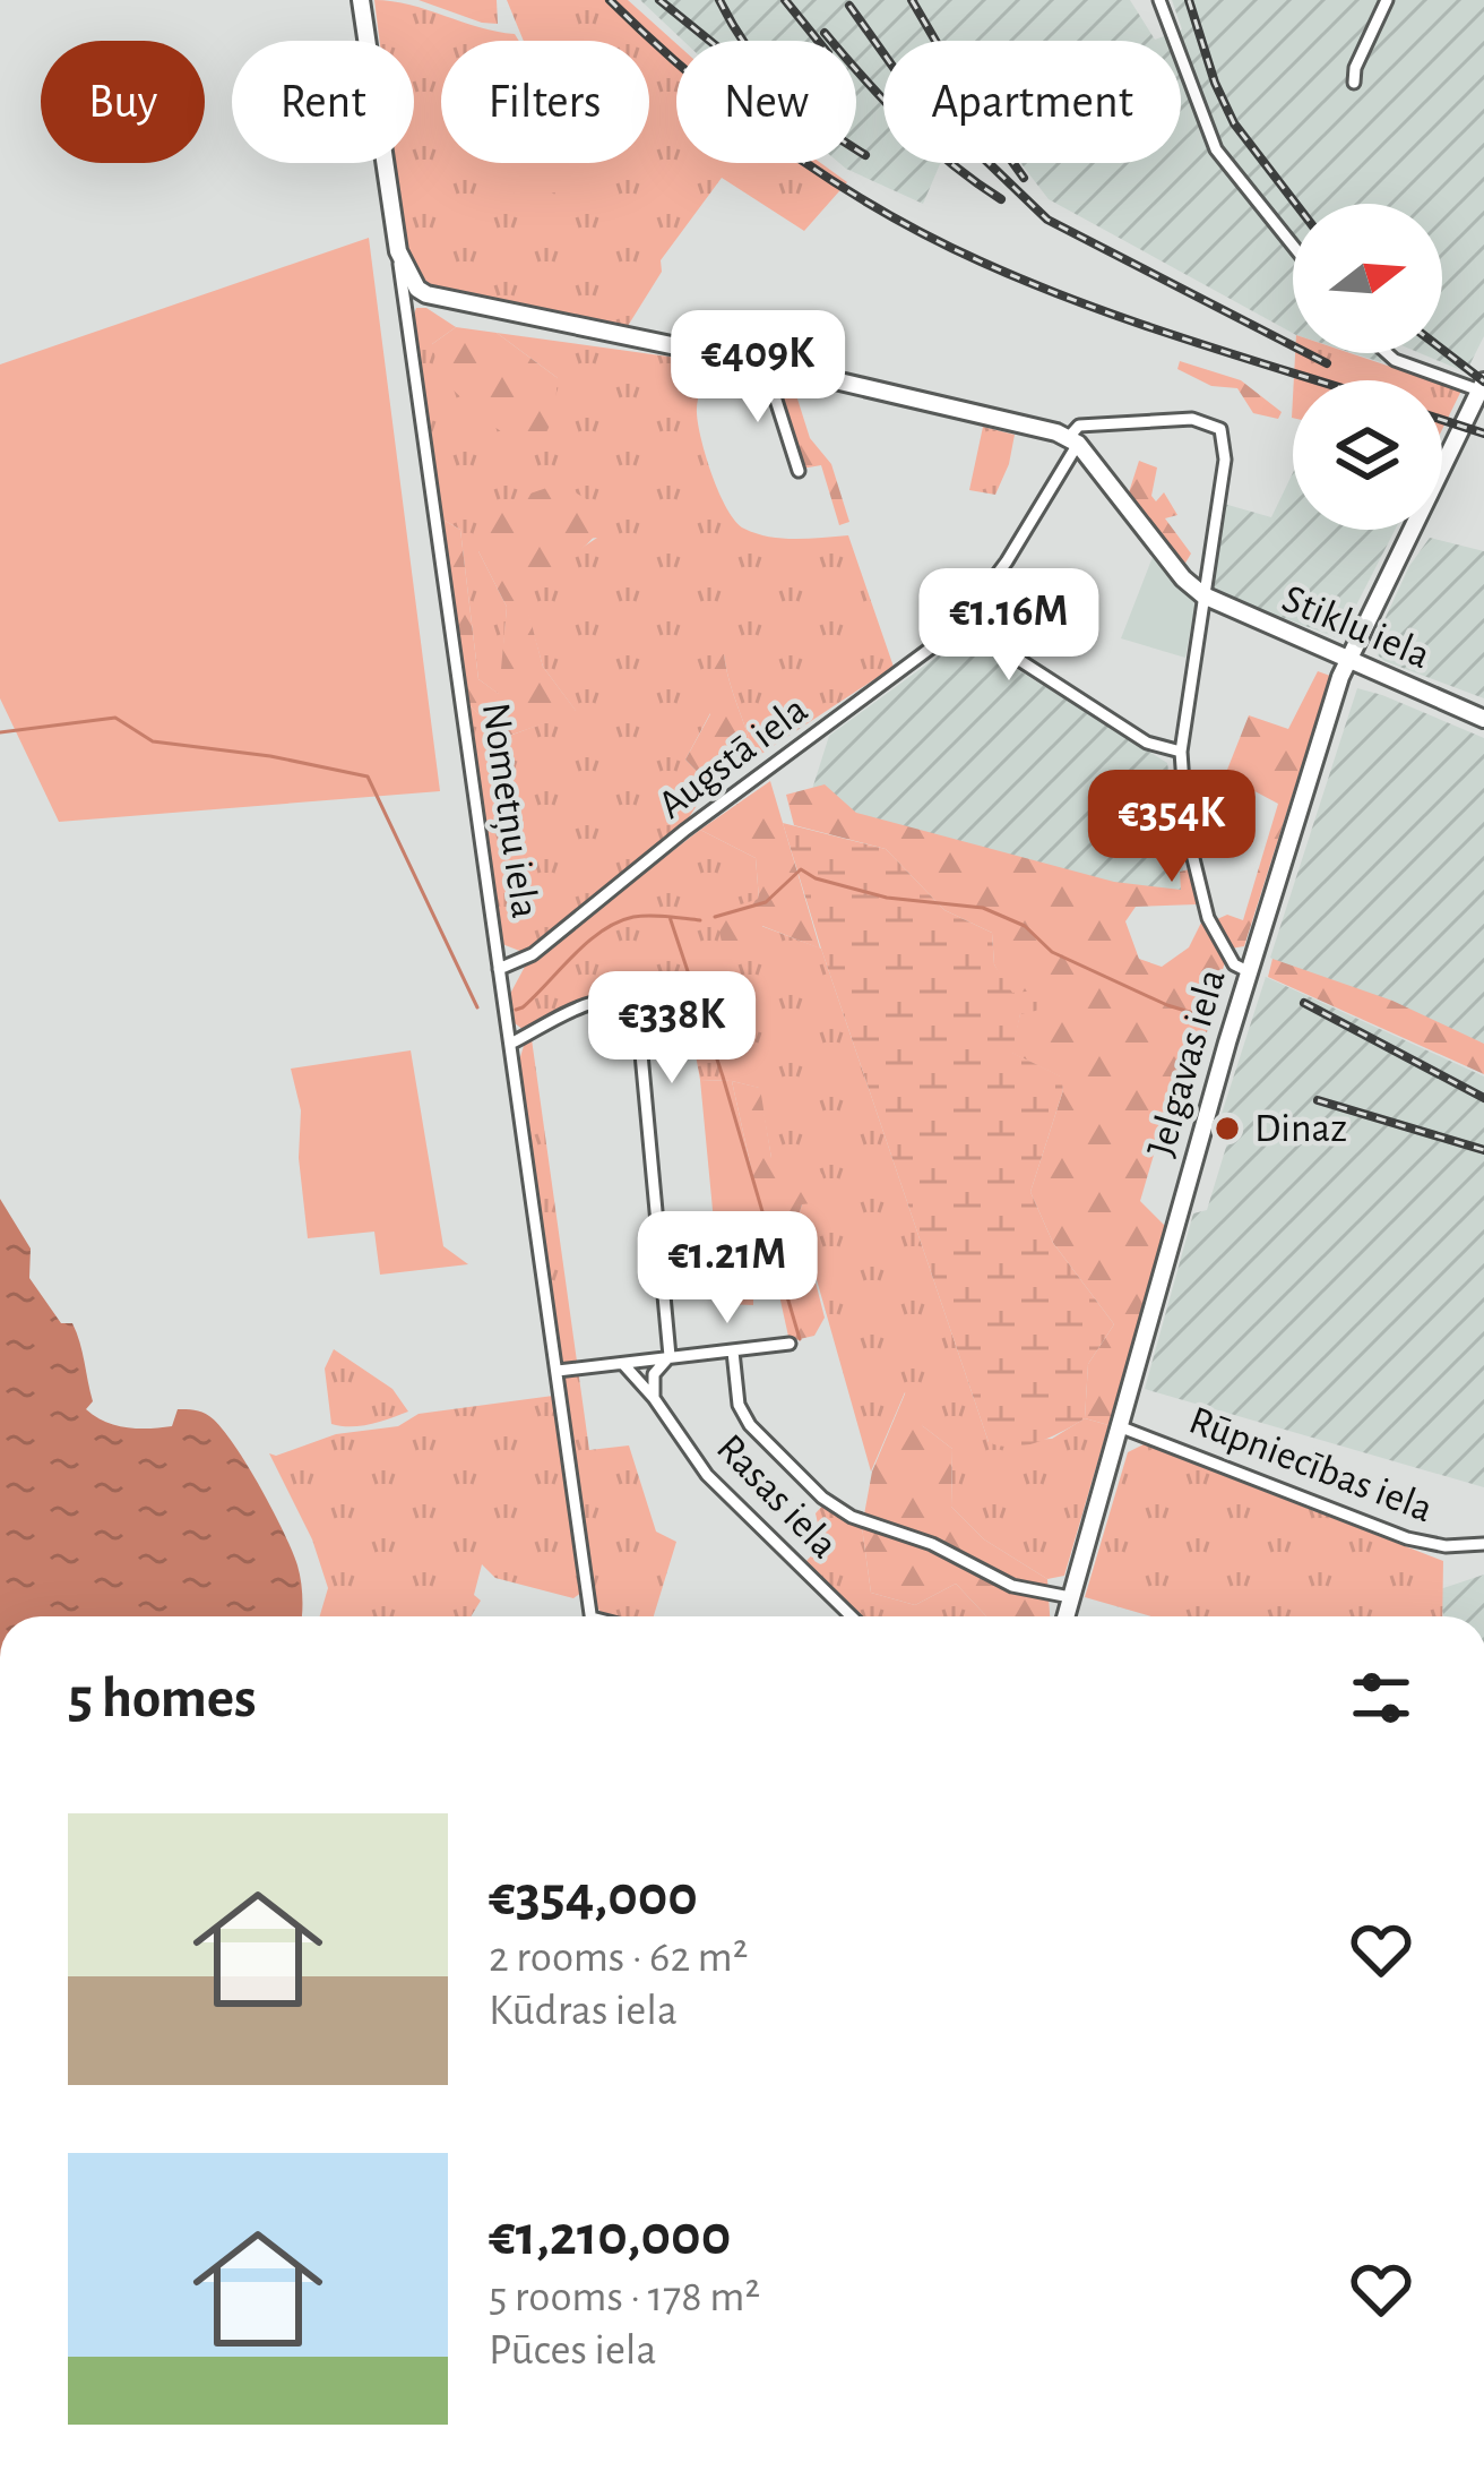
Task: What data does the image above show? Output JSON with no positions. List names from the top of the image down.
{
  "streets": {
    "street": [
      "Stiklu iela",
      "Augstā iela",
      "Nometņu iela",
      "Jelgavas iela",
      "Rūpniecības iela",
      "Rasas iela"
    ]
  },
  "crossings": [
    ["Stiklu iela", "Jelgavas iela"],
    ["Augstā iela", "Nometņu iela"],
    ["Jelgavas iela", "Rūpniecības iela"]
  ],
  "places": ["Dinaz"],
  "north": "right",
  "page": {
    "chip": [
      "Buy",
      "Rent",
      "Filters",
      "New",
      "Apartment"
    ],
    "price": [
      "€409K",
      "€1.16M",
      "€354K",
      "€338K",
      "€1.21M"
    ],
    "heading": "5 homes",
    "list": [
      {
        "name": "€354,000",
        "note": "2 rooms · 62 m² · Kūdras iela"
      },
      {
        "name": "€1,210,000",
        "note": "5 rooms · 178 m² · Pūces iela"
      }
    ]
  }
}
